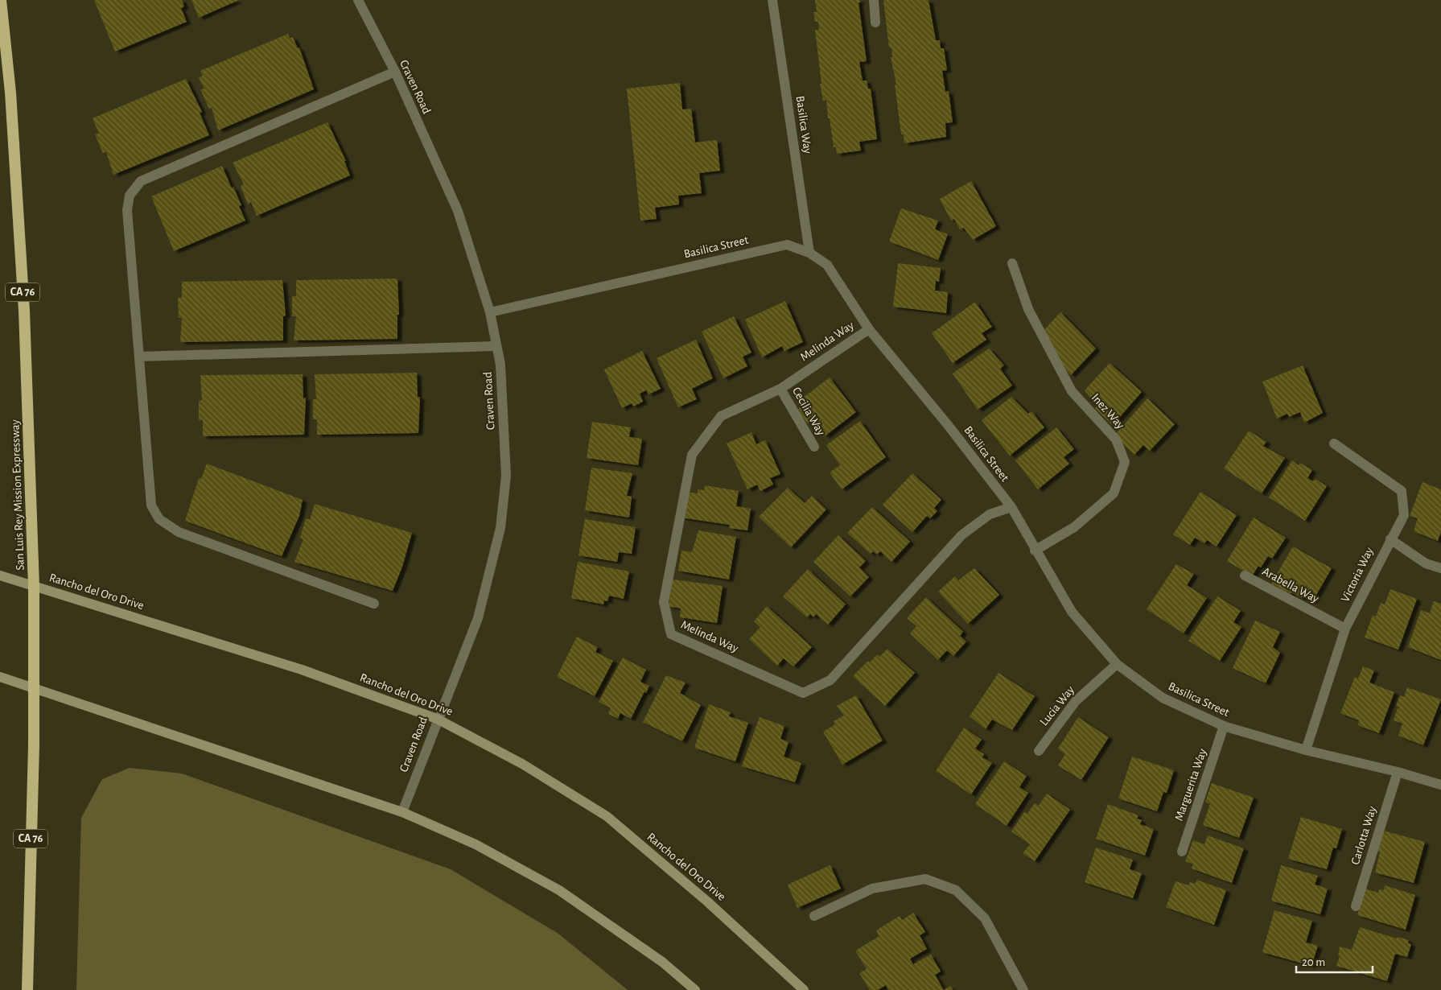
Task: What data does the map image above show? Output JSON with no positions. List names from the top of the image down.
{
  "streets": {
    "highway": ["CA 76", "San Luis Rey Mission Expressway"],
    "main road": ["Rancho del Oro Drive"],
    "street": [
      "Craven Road",
      "Basilica Way",
      "Basilica Street",
      "Melinda Way",
      "Cecilia Way",
      "Inez Way",
      "Victoria Way",
      "Arabella Way",
      "Lucia Way",
      "Marguerita Way",
      "Carlotta Way"
    ]
  },
  "crossings": [
    ["Craven Road", "Basilica Street"],
    ["Craven Road", "Rancho del Oro Drive"],
    ["Basilica Way", "Basilica Street"],
    ["Basilica Street", "Melinda Way"],
    ["Basilica Street", "Inez Way"],
    ["Basilica Street", "Victoria Way"],
    ["Basilica Street", "Lucia Way"],
    ["Basilica Street", "Marguerita Way"],
    ["Basilica Street", "Carlotta Way"],
    ["Melinda Way", "Cecilia Way"],
    ["San Luis Rey Mission Expressway", "Rancho del Oro Drive"],
    ["Victoria Way", "Arabella Way"]
  ],
  "scale_bar": "20 m"
}
